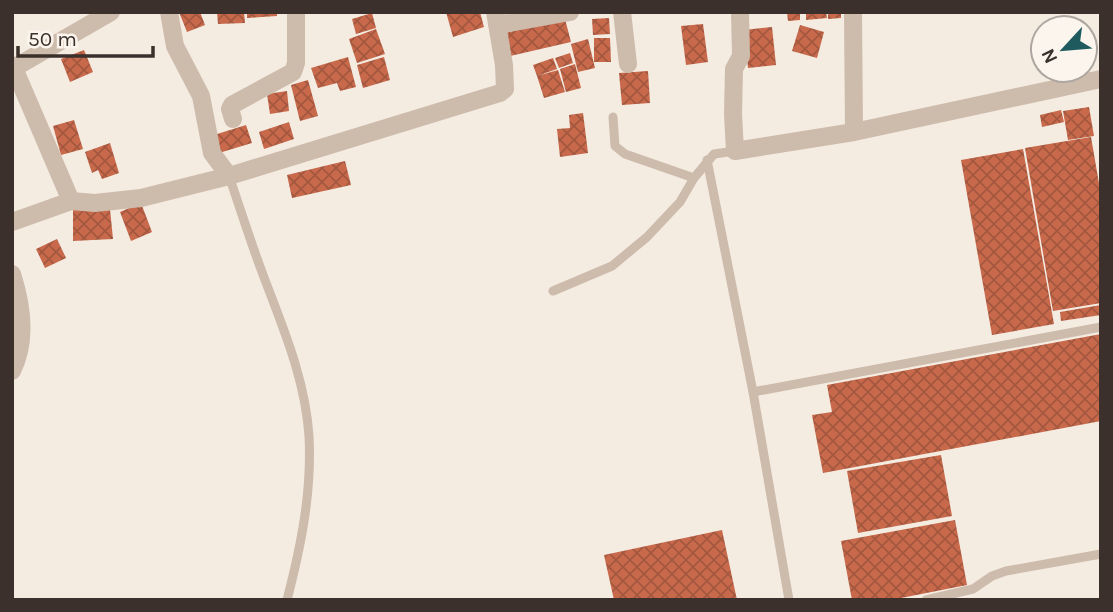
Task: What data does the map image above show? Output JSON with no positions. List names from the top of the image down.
{
  "scale_bar": "50 m",
  "north": "bottom left"
}
